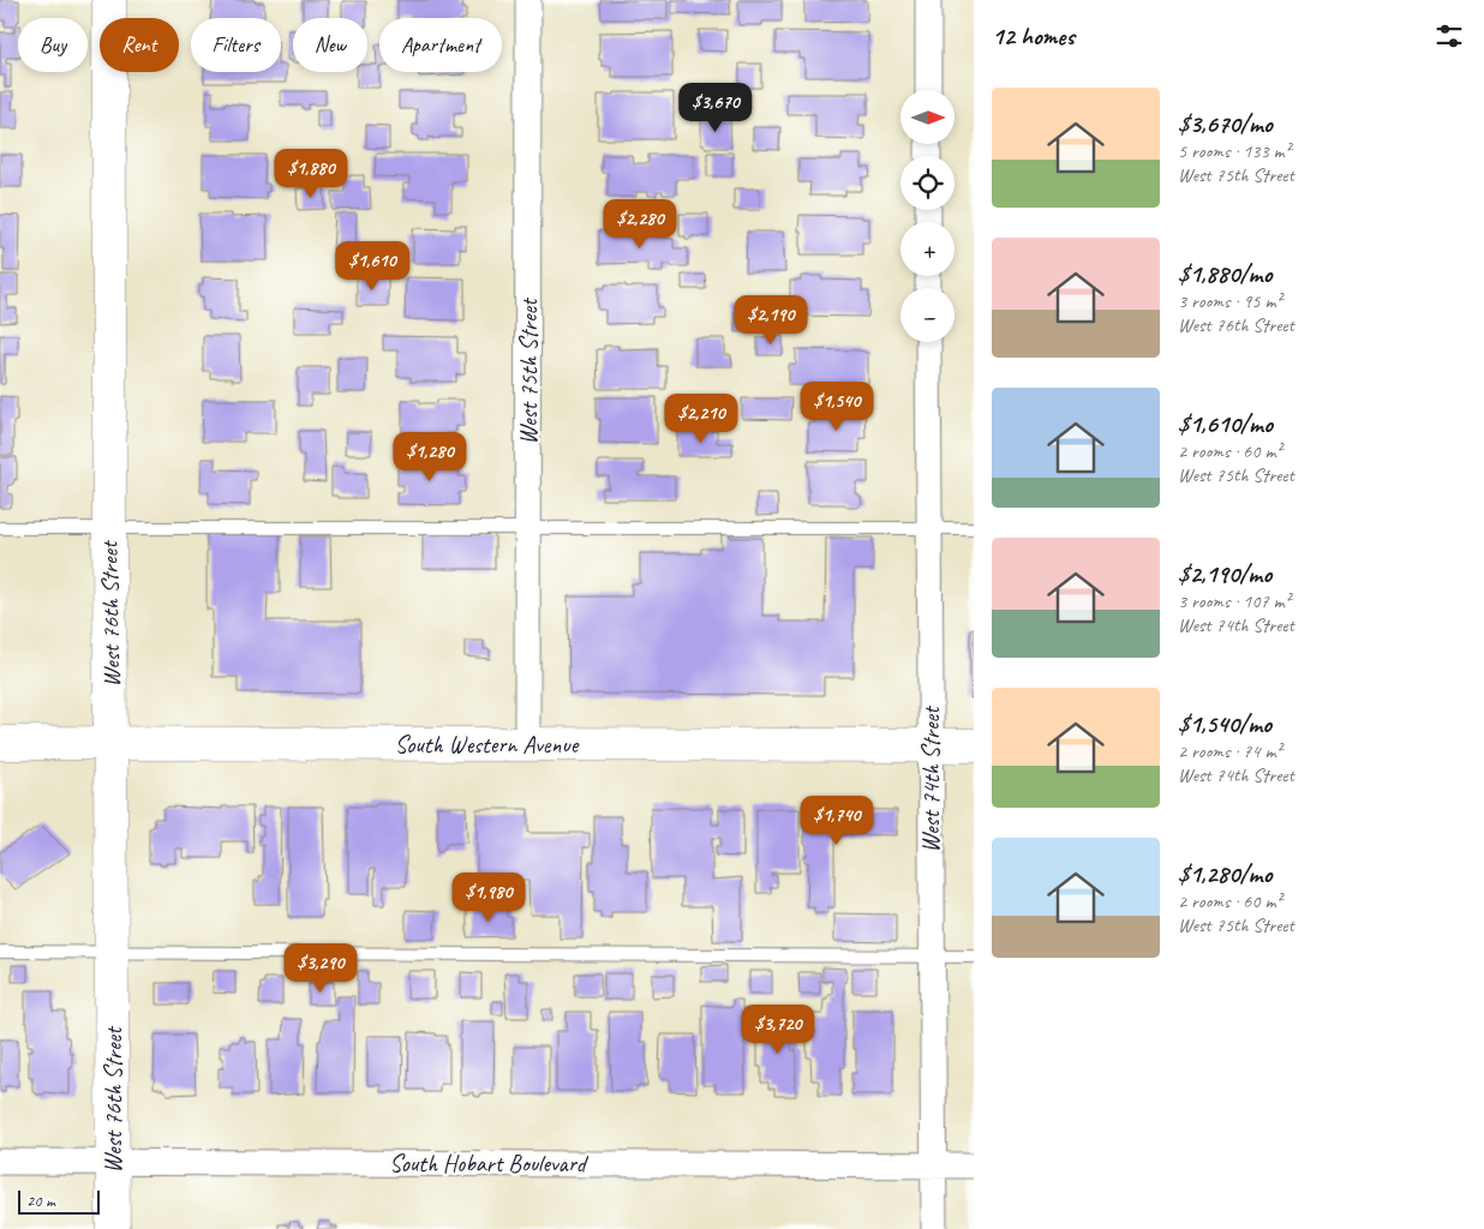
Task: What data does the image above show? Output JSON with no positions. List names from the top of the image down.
{
  "streets": {
    "street": [
      "West 75th Street",
      "West 76th Street",
      "South Western Avenue",
      "West 74th Street",
      "South Hobart Boulevard"
    ]
  },
  "crossings": [
    ["West 75th Street", "South Western Avenue"],
    ["West 76th Street", "South Western Avenue"],
    ["West 76th Street", "South Hobart Boulevard"],
    ["South Western Avenue", "West 74th Street"],
    ["West 74th Street", "South Hobart Boulevard"]
  ],
  "scale_bar": "20 m",
  "north": "right",
  "page": {
    "heading": "12 homes",
    "chip": [
      "Buy",
      "Rent",
      "Filters",
      "New",
      "Apartment"
    ],
    "list": [
      {
        "name": "$3,670/mo",
        "note": "5 rooms · 133 m² · West 75th Street"
      },
      {
        "name": "$1,880/mo",
        "note": "3 rooms · 95 m² · West 76th Street"
      },
      {
        "name": "$1,610/mo",
        "note": "2 rooms · 60 m² · West 75th Street"
      },
      {
        "name": "$2,190/mo",
        "note": "3 rooms · 107 m² · West 74th Street"
      },
      {
        "name": "$1,540/mo",
        "note": "2 rooms · 74 m² · West 74th Street"
      },
      {
        "name": "$1,280/mo",
        "note": "2 rooms · 60 m² · West 75th Street"
      }
    ],
    "price": [
      "$3,670",
      "$1,880",
      "$2,280",
      "$1,610",
      "$2,190",
      "$1,540",
      "$2,210",
      "$1,280",
      "$1,740",
      "$1,980",
      "$3,290",
      "$3,720"
    ],
    "map_buttons": ["+", "−"],
    "scale": "20 m"
  }
}
